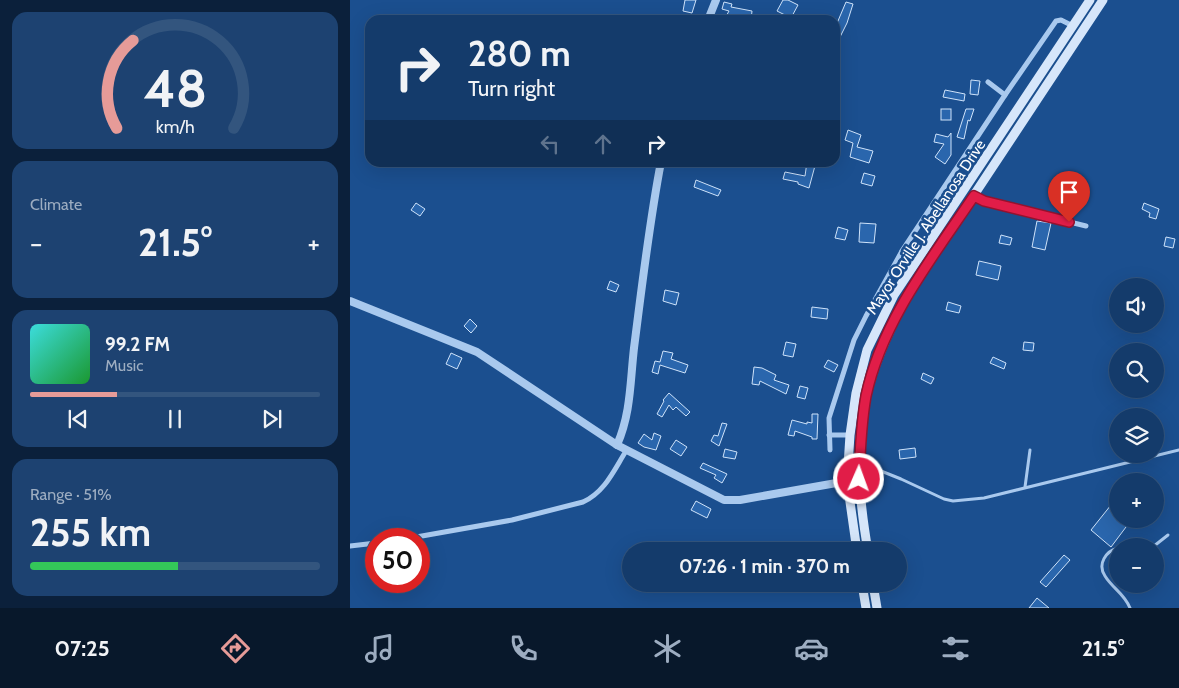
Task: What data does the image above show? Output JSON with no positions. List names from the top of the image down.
{
  "streets": {
    "main road": ["Mayor Orville J. Abellanosa Drive"]
  },
  "page": {
    "turn": ["280 m", "Turn right"],
    "tile": [
      "Climate",
      ["Range · 51%", "255 km"]
    ],
    "heat": ["−", "21.5°", "+"],
    "map_buttons": ["+", "−"],
    "song": ["99.2 FM", "Music"],
    "limit": "50",
    "trip": "07:26 · 1 min · 370 m",
    "tabs": ["07:25", "21.5°"],
    "gauge": ["48", "km/h"]
  }
}
